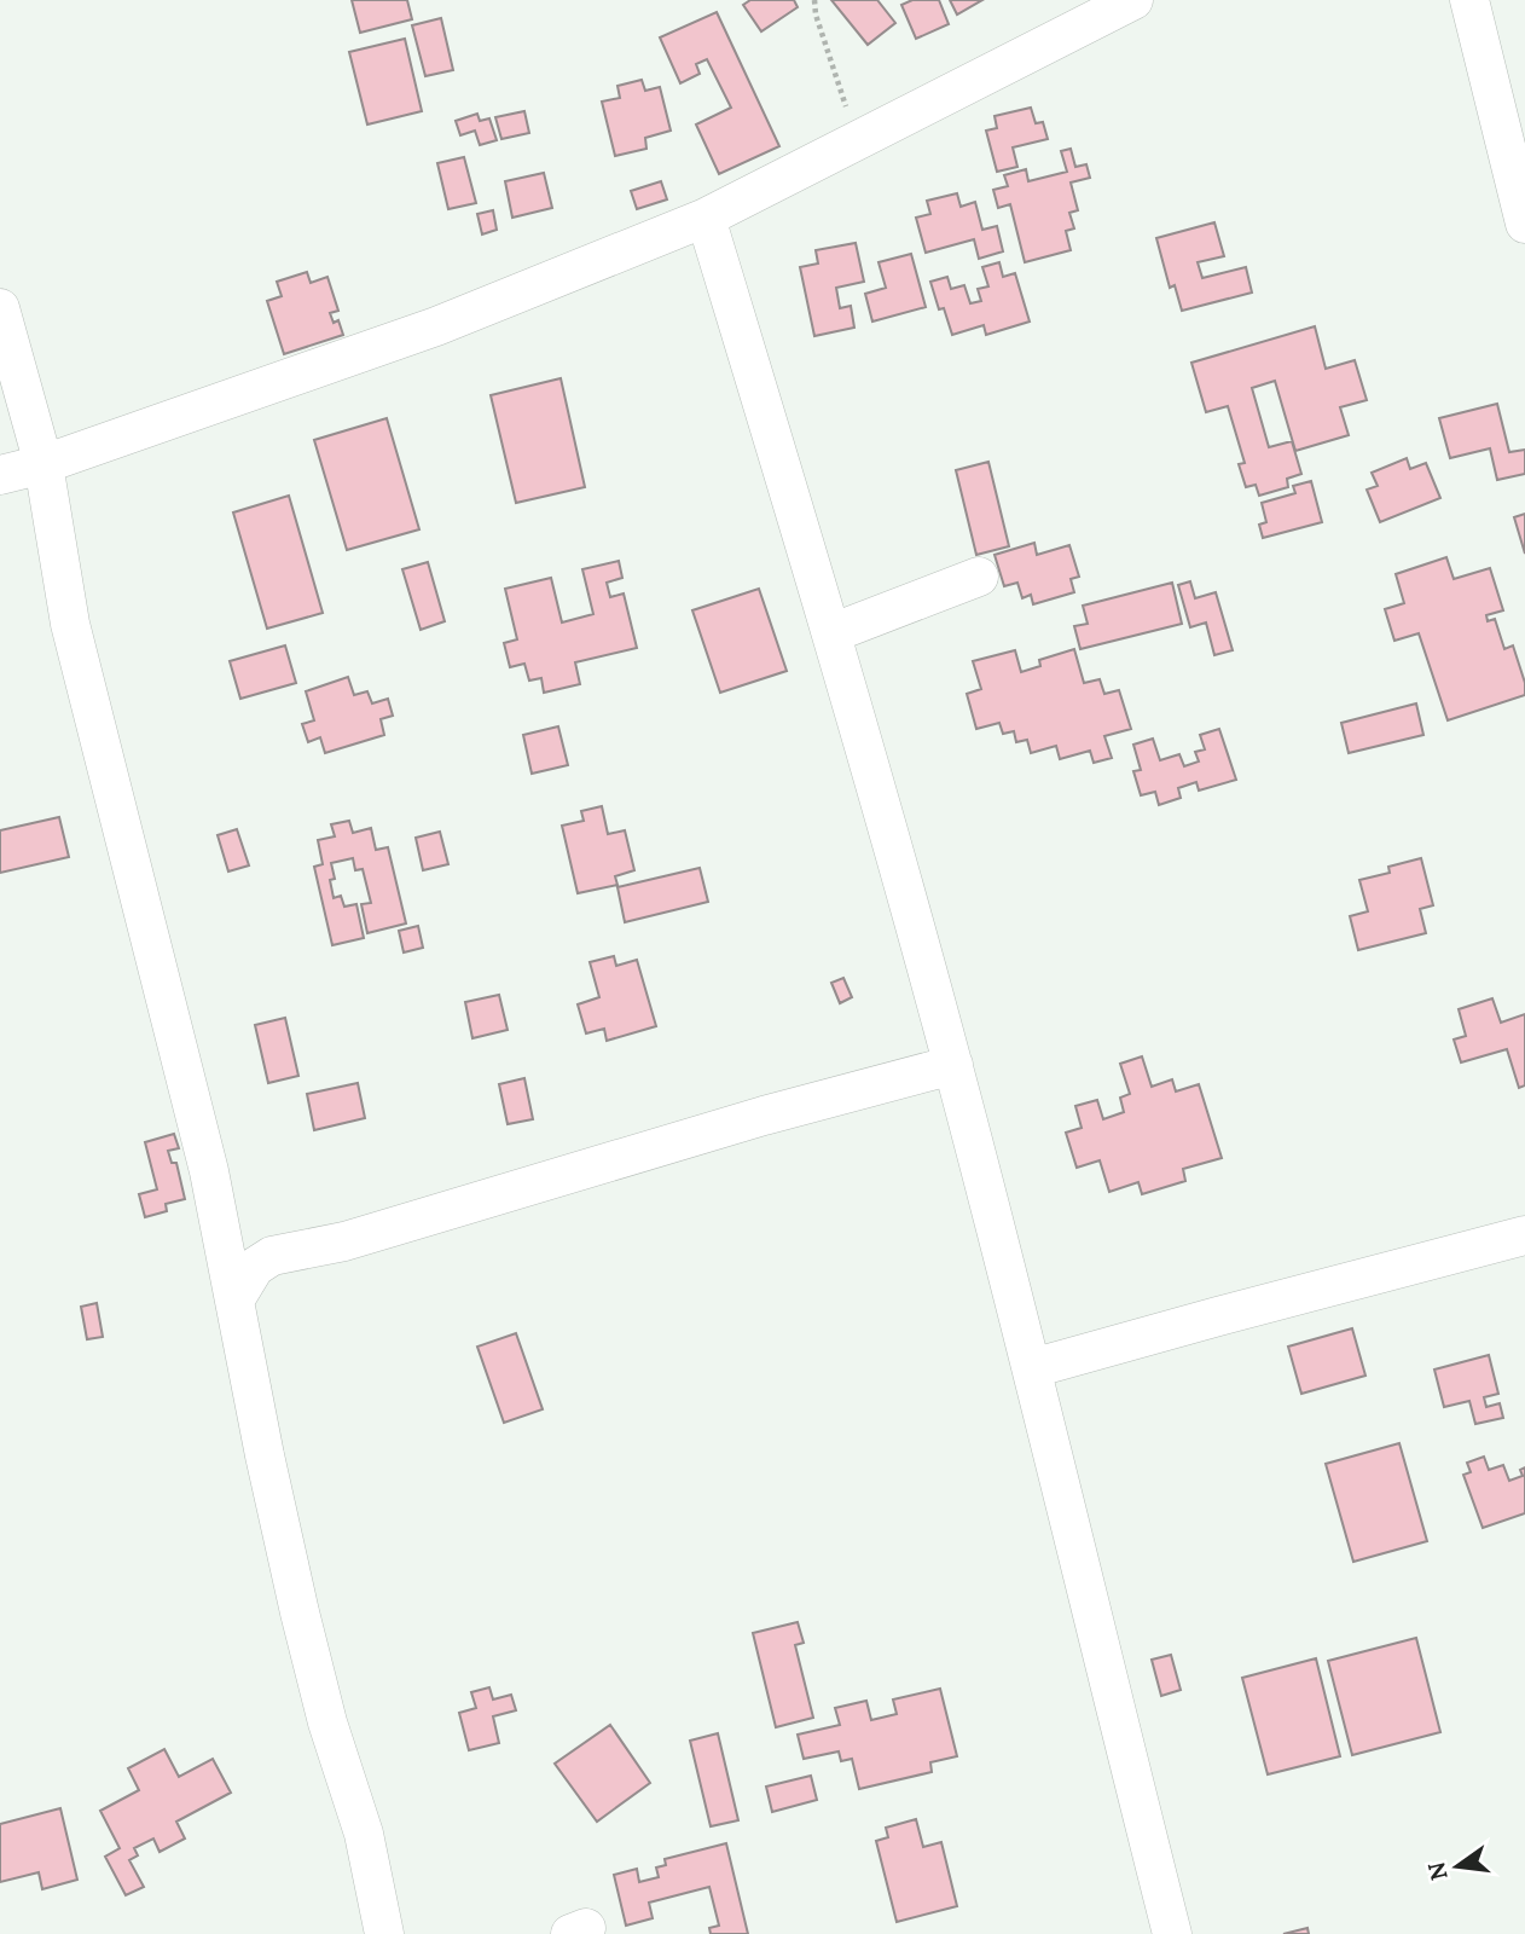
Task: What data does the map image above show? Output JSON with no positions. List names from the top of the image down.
{
  "north": "left"
}
